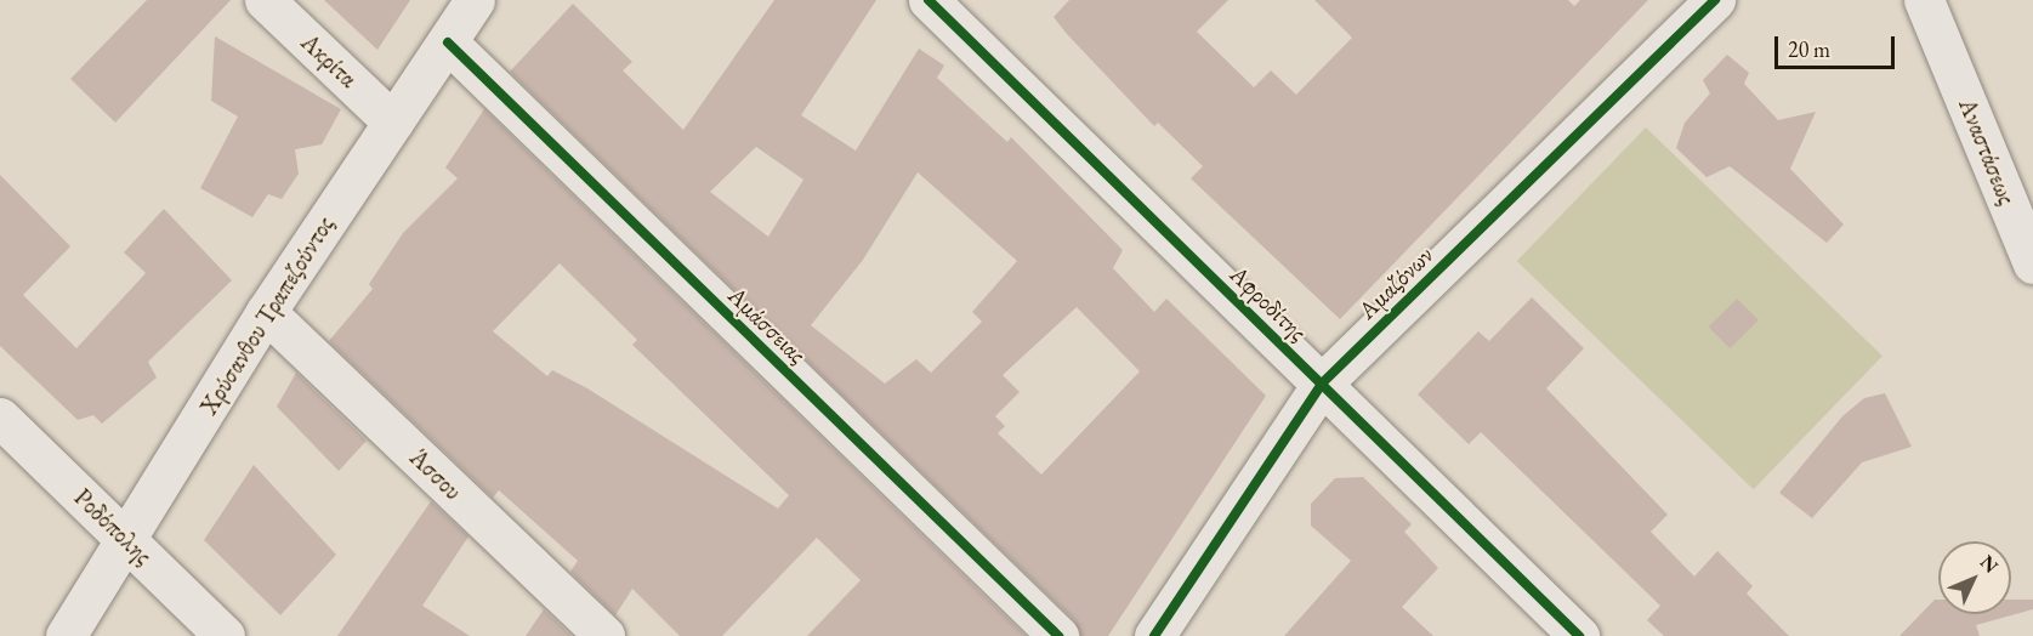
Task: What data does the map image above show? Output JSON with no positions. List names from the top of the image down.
{
  "streets": {
    "street": [
      "Ακρίτα",
      "Αναστάσεως",
      "Αμαζόνων",
      "Αφροδίτης",
      "Χρύσανθου Τραπεζούντος",
      "Αμάσσειας",
      "Άσσου",
      "Ροδόπολης"
    ]
  },
  "crossings": [
    ["Ακρίτα", "Χρύσανθου Τραπεζούντος"],
    ["Αμαζόνων", "Αφροδίτης"],
    ["Χρύσανθου Τραπεζούντος", "Αμάσσειας"],
    ["Χρύσανθου Τραπεζούντος", "Άσσου"],
    ["Χρύσανθου Τραπεζούντος", "Ροδόπολης"]
  ],
  "scale_bar": "20 m",
  "north": "top right"
}
